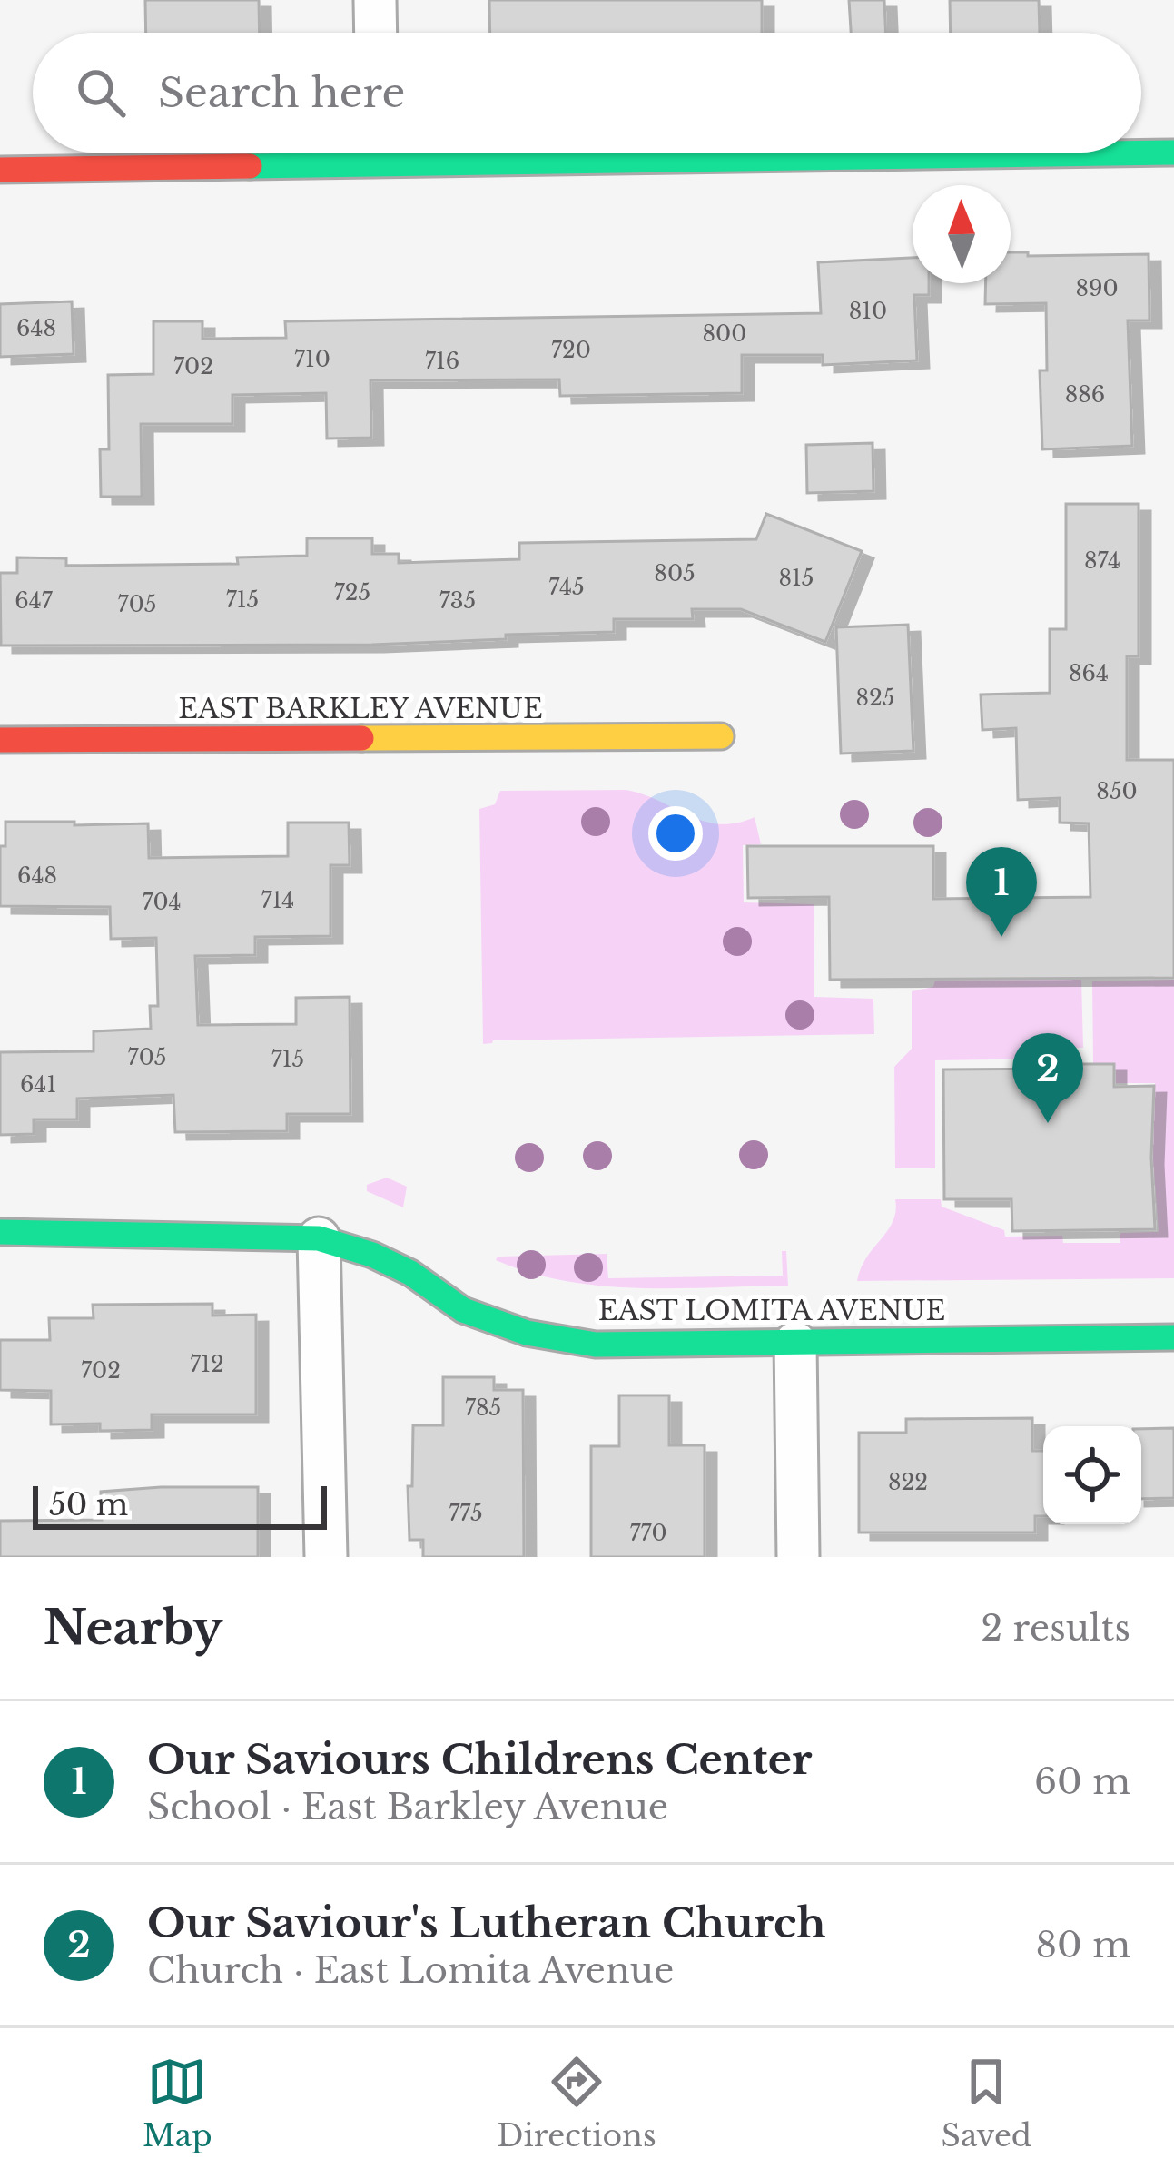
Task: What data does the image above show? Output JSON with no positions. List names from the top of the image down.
{
  "streets": {
    "street": ["EAST BARKLEY AVENUE", "EAST LOMITA AVENUE"]
  },
  "house_numbers": [
    "890",
    "810",
    "648",
    "800",
    "720",
    "710",
    "716",
    "702",
    "886",
    "874",
    "805",
    "815",
    "745",
    "725",
    "715",
    "647",
    "735",
    "705",
    "864",
    "825",
    "850",
    "648",
    "714",
    "704",
    "705",
    "715",
    "641",
    "712",
    "702",
    "785",
    "822",
    "775",
    "770"
  ],
  "scale_bar": "50 m",
  "north": "top",
  "page": {
    "search": "Search here",
    "pins": ["1", "2"],
    "scale": "50 m",
    "heading": ["Nearby", "2 results"],
    "list": [
      {
        "mark": "1",
        "name": "Our Saviours Childrens Center",
        "note": "School · East Barkley Avenue",
        "value": "60 m"
      },
      {
        "mark": "2",
        "name": "Our Saviour's Lutheran Church",
        "note": "Church · East Lomita Avenue",
        "value": "80 m"
      }
    ],
    "nav": ["Map", "Directions", "Saved"]
  }
}
